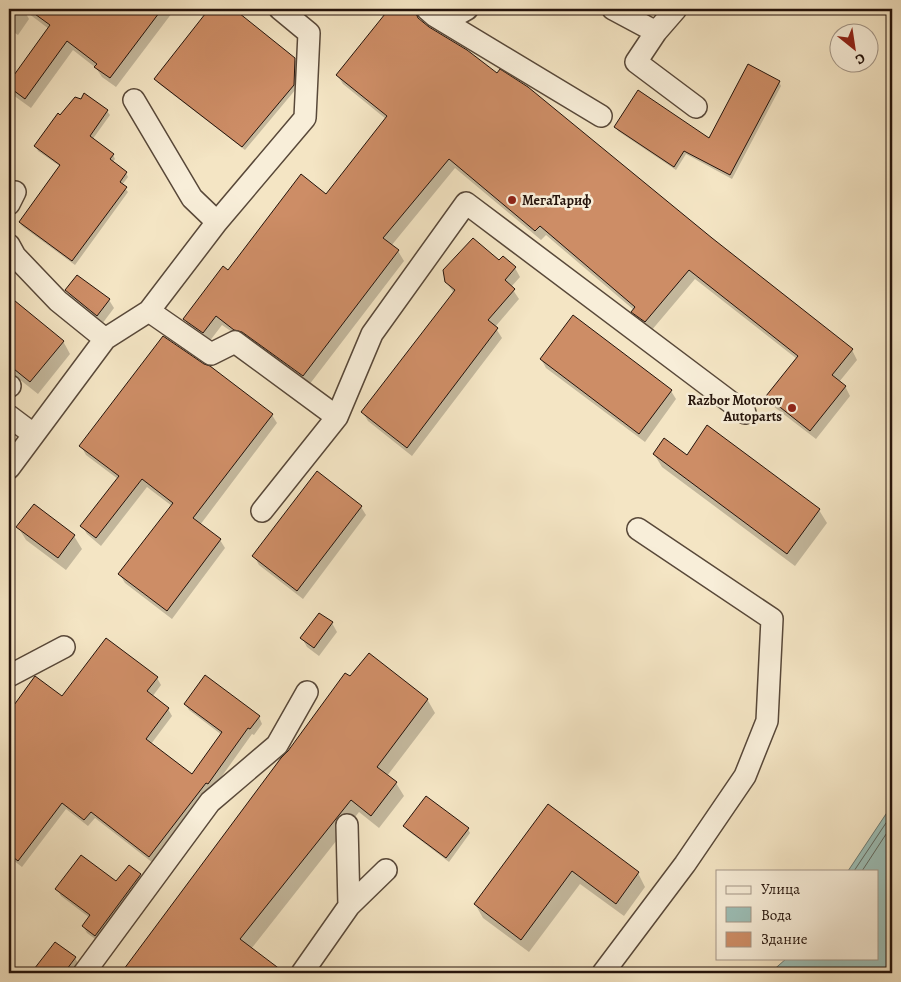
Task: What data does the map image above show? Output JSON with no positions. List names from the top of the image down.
{
  "places": ["МегаТариф", "Razbor Motorov Autoparts"],
  "legend": ["Улица", "Вода", "Здание"],
  "north": "bottom right"
}
